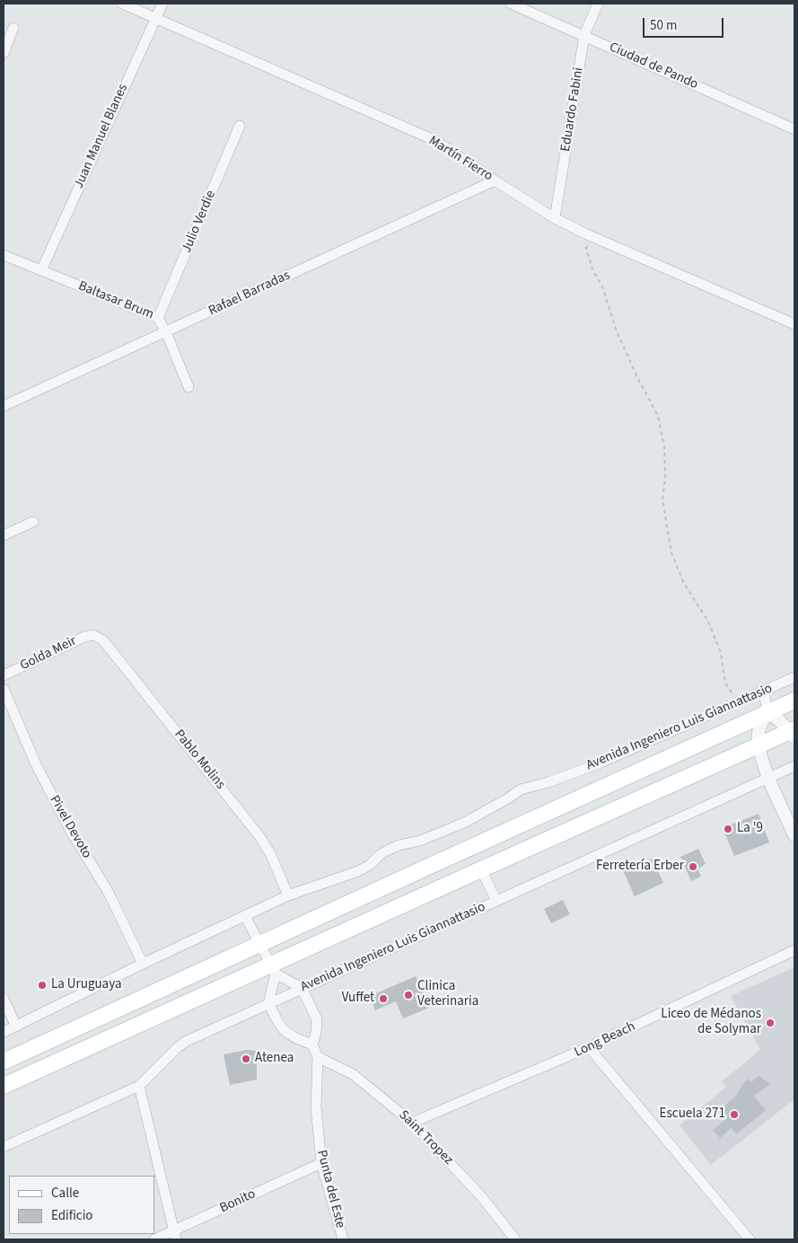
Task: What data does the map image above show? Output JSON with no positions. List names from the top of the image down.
{
  "streets": {
    "main road": ["Avenida Ingeniero Luis Giannattasio"],
    "street": [
      "Ciudad de Pando",
      "Eduardo Fabini",
      "Juan Manuel Blanes",
      "Martín Fierro",
      "Julio Verdie",
      "Rafael Barradas",
      "Baltasar Brum",
      "Golda Meir",
      "Pablo Molins",
      "Pivel Devoto",
      "Long Beach",
      "Saint Tropez",
      "Punta del Este",
      "Bonito"
    ]
  },
  "crossings": [
    ["Ciudad de Pando", "Eduardo Fabini"],
    ["Eduardo Fabini", "Martín Fierro"],
    ["Juan Manuel Blanes", "Martín Fierro"],
    ["Juan Manuel Blanes", "Baltasar Brum"],
    ["Martín Fierro", "Rafael Barradas"],
    ["Julio Verdie", "Baltasar Brum"],
    ["Rafael Barradas", "Baltasar Brum"],
    ["Golda Meir", "Pablo Molins"],
    ["Avenida Ingeniero Luis Giannattasio", "Pablo Molins"],
    ["Avenida Ingeniero Luis Giannattasio", "Pivel Devoto"],
    ["Long Beach", "Saint Tropez"],
    ["Saint Tropez", "Punta del Este"],
    ["Punta del Este", "Bonito"]
  ],
  "places": [
    "La '9",
    "Ferretería Erber",
    "La Uruguaya",
    "Clinica Veterinaria",
    "Vuffet",
    "Liceo de Médanos de Solymar",
    "Atenea",
    "Escuela 271"
  ],
  "legend": ["Calle", "Edificio"],
  "scale_bar": "50 m"
}
